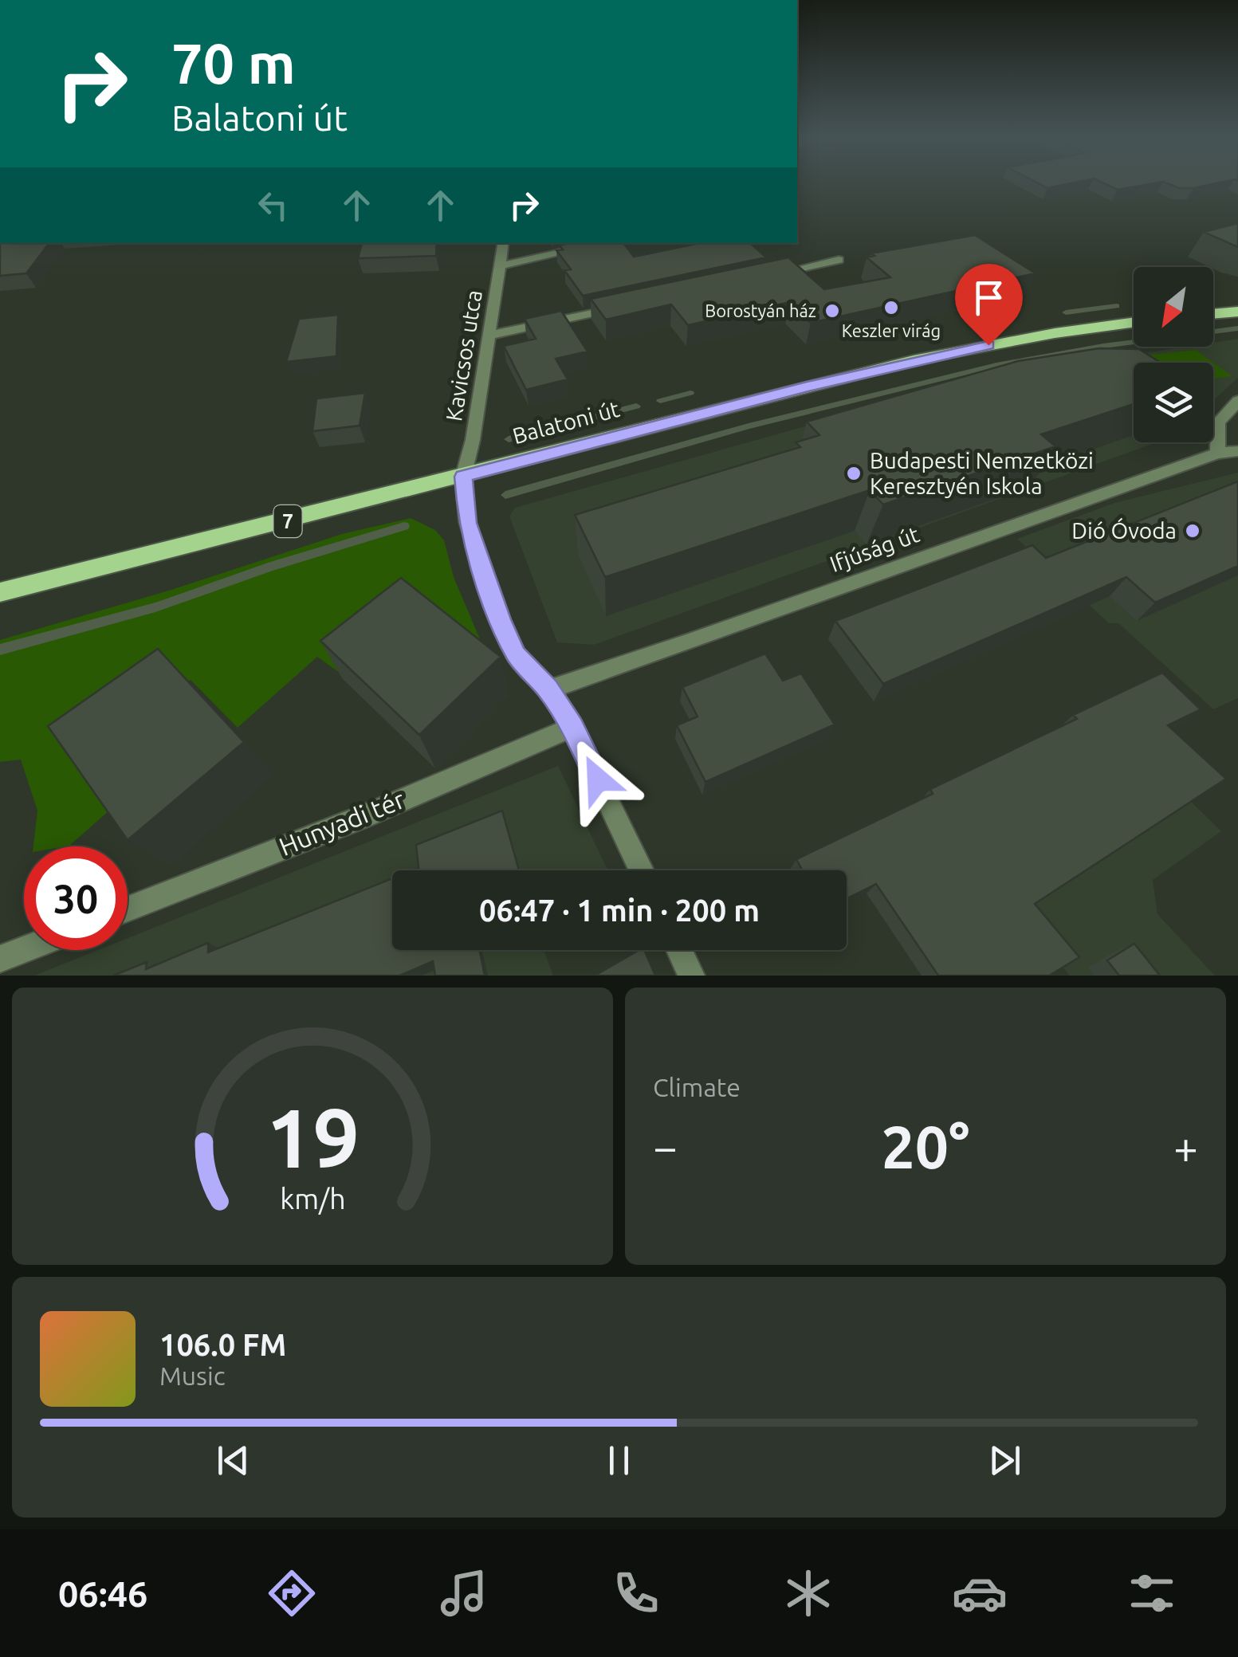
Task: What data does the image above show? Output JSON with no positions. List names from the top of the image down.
{
  "streets": {
    "main road": ["Balatoni út", "7"],
    "street": ["Kavicsos utca", "Ifjúság út", "Hunyadi tér"]
  },
  "crossings": [
    ["Kavicsos utca", "Balatoni út"],
    ["Kavicsos utca", "Ifjúság út"],
    ["Kavicsos utca", "Hunyadi tér"]
  ],
  "places": [
    "Keszler virág",
    "Borostyán ház",
    "Budapesti Nemzetközi Keresztyén Iskola",
    "Dió Óvoda"
  ],
  "north": "bottom left",
  "page": {
    "turn": ["70 m", "Balatoni út"],
    "limit": "30",
    "trip": "06:47 · 1 min · 200 m",
    "tile": "Climate",
    "heat": ["−", "20°", "+"],
    "song": ["106.0 FM", "Music"],
    "tabs": "06:46",
    "gauge": ["19", "km/h"]
  }
}
